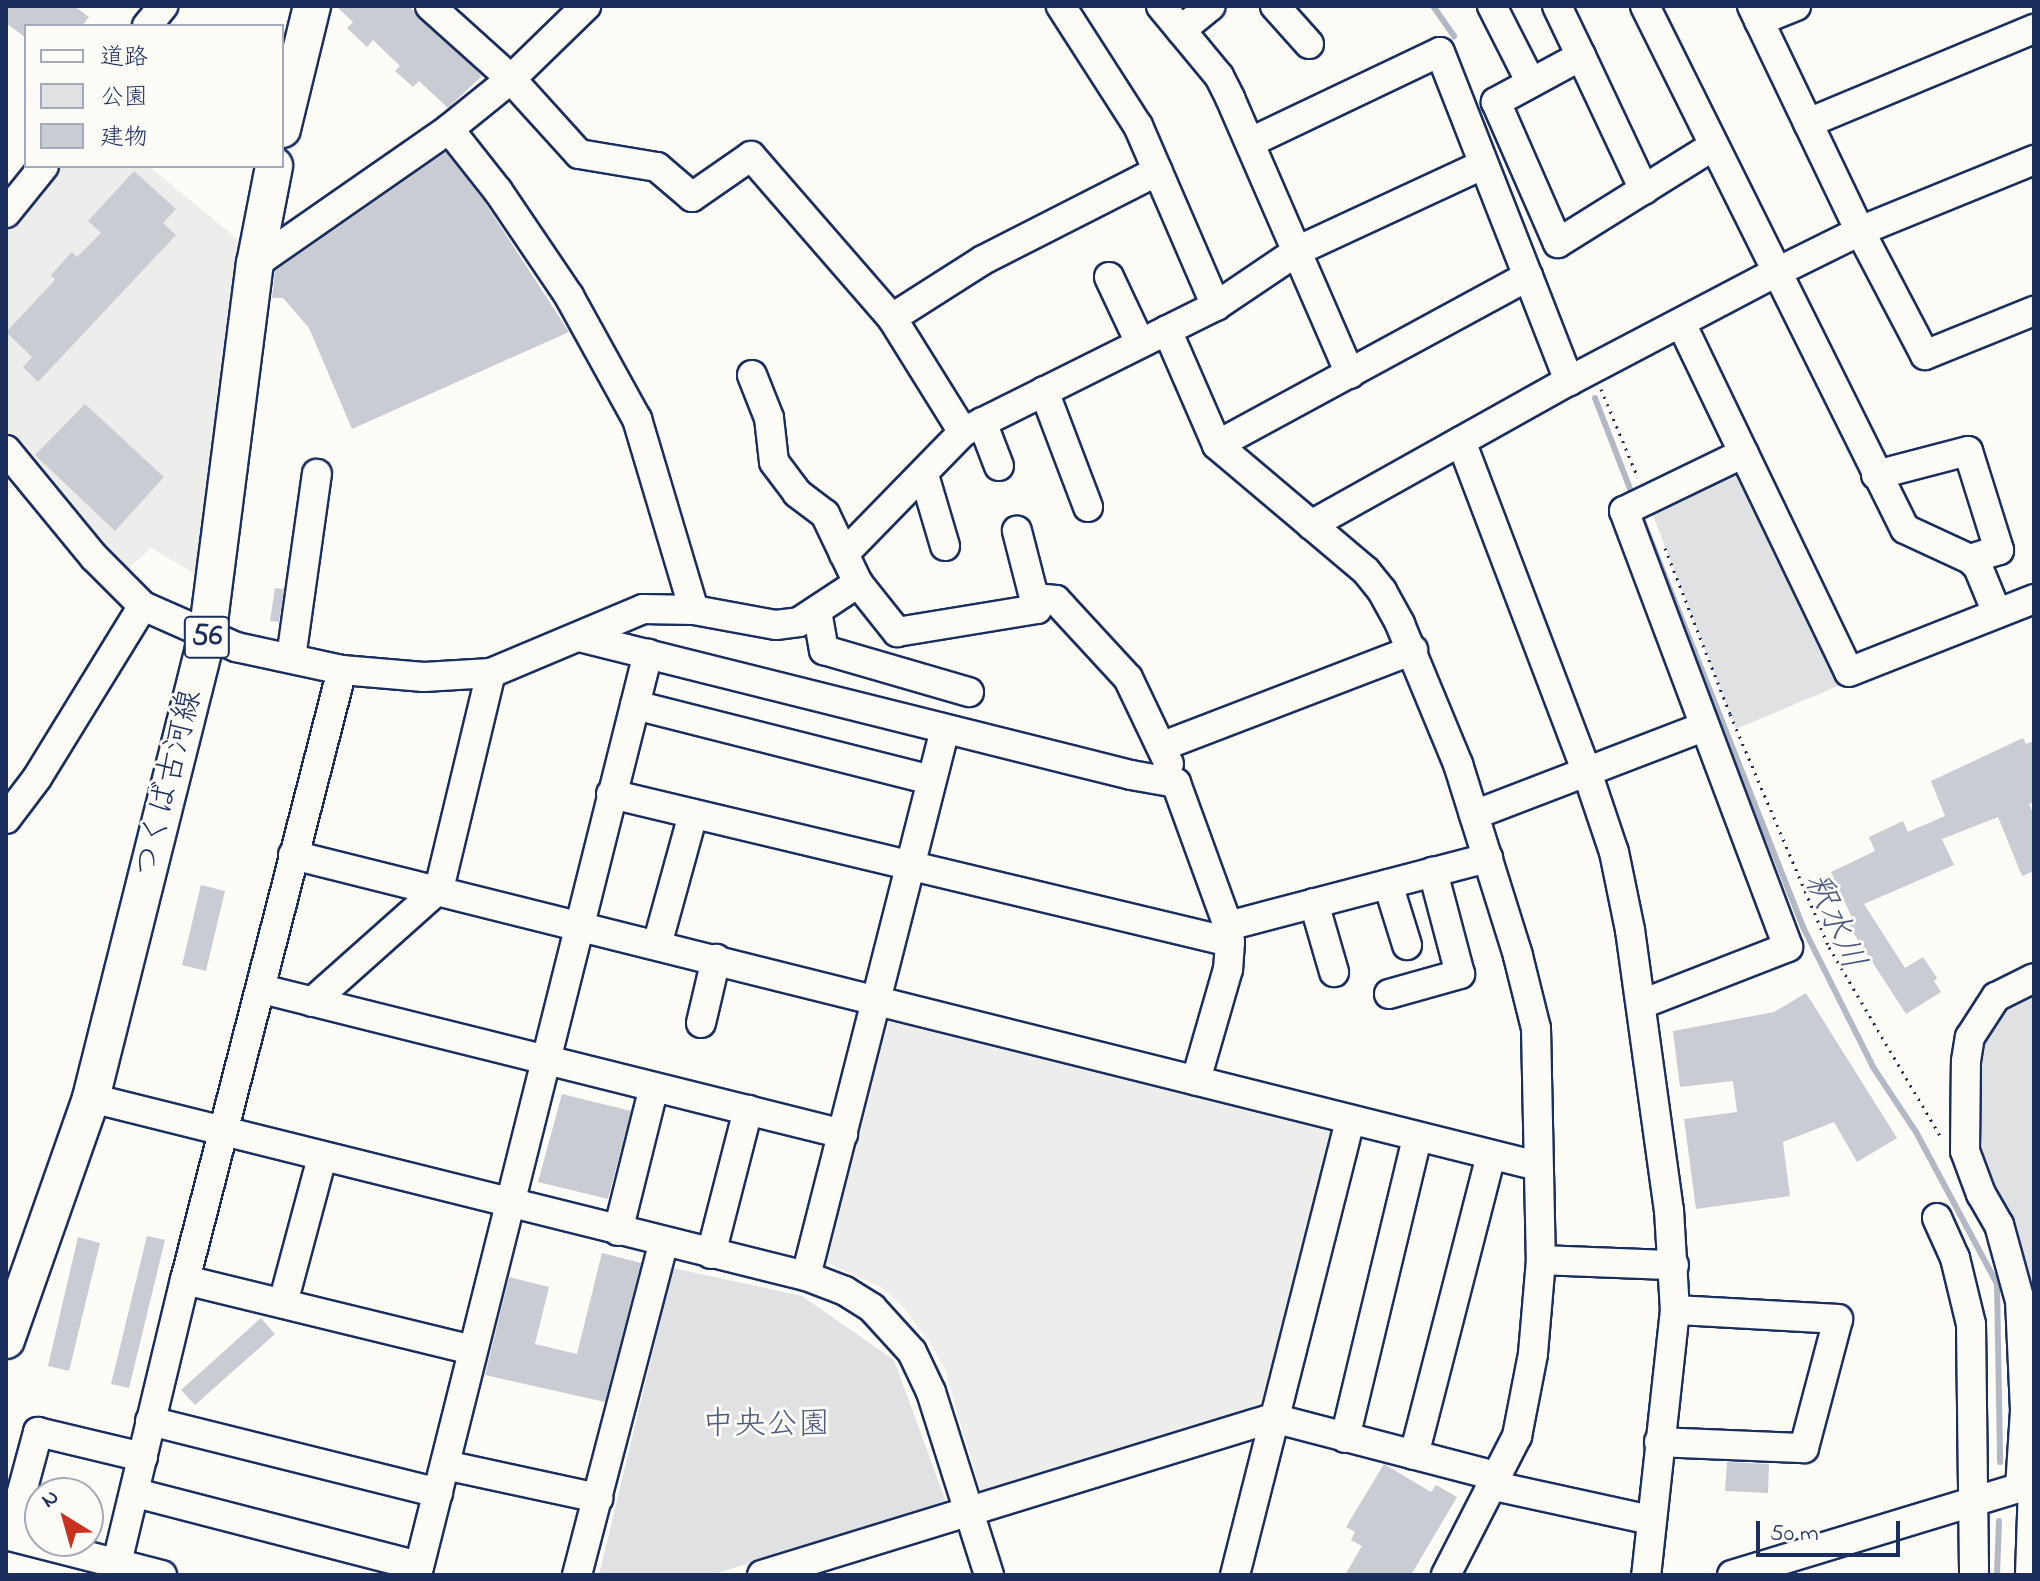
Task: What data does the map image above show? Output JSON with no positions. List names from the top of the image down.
{
  "streets": {
    "main road": ["56", "つくば古河線"]
  },
  "water": ["釈水川"],
  "parks": ["中央公園"],
  "legend": ["道路", "公園", "建物"],
  "scale_bar": "50 m",
  "north": "top left"
}
